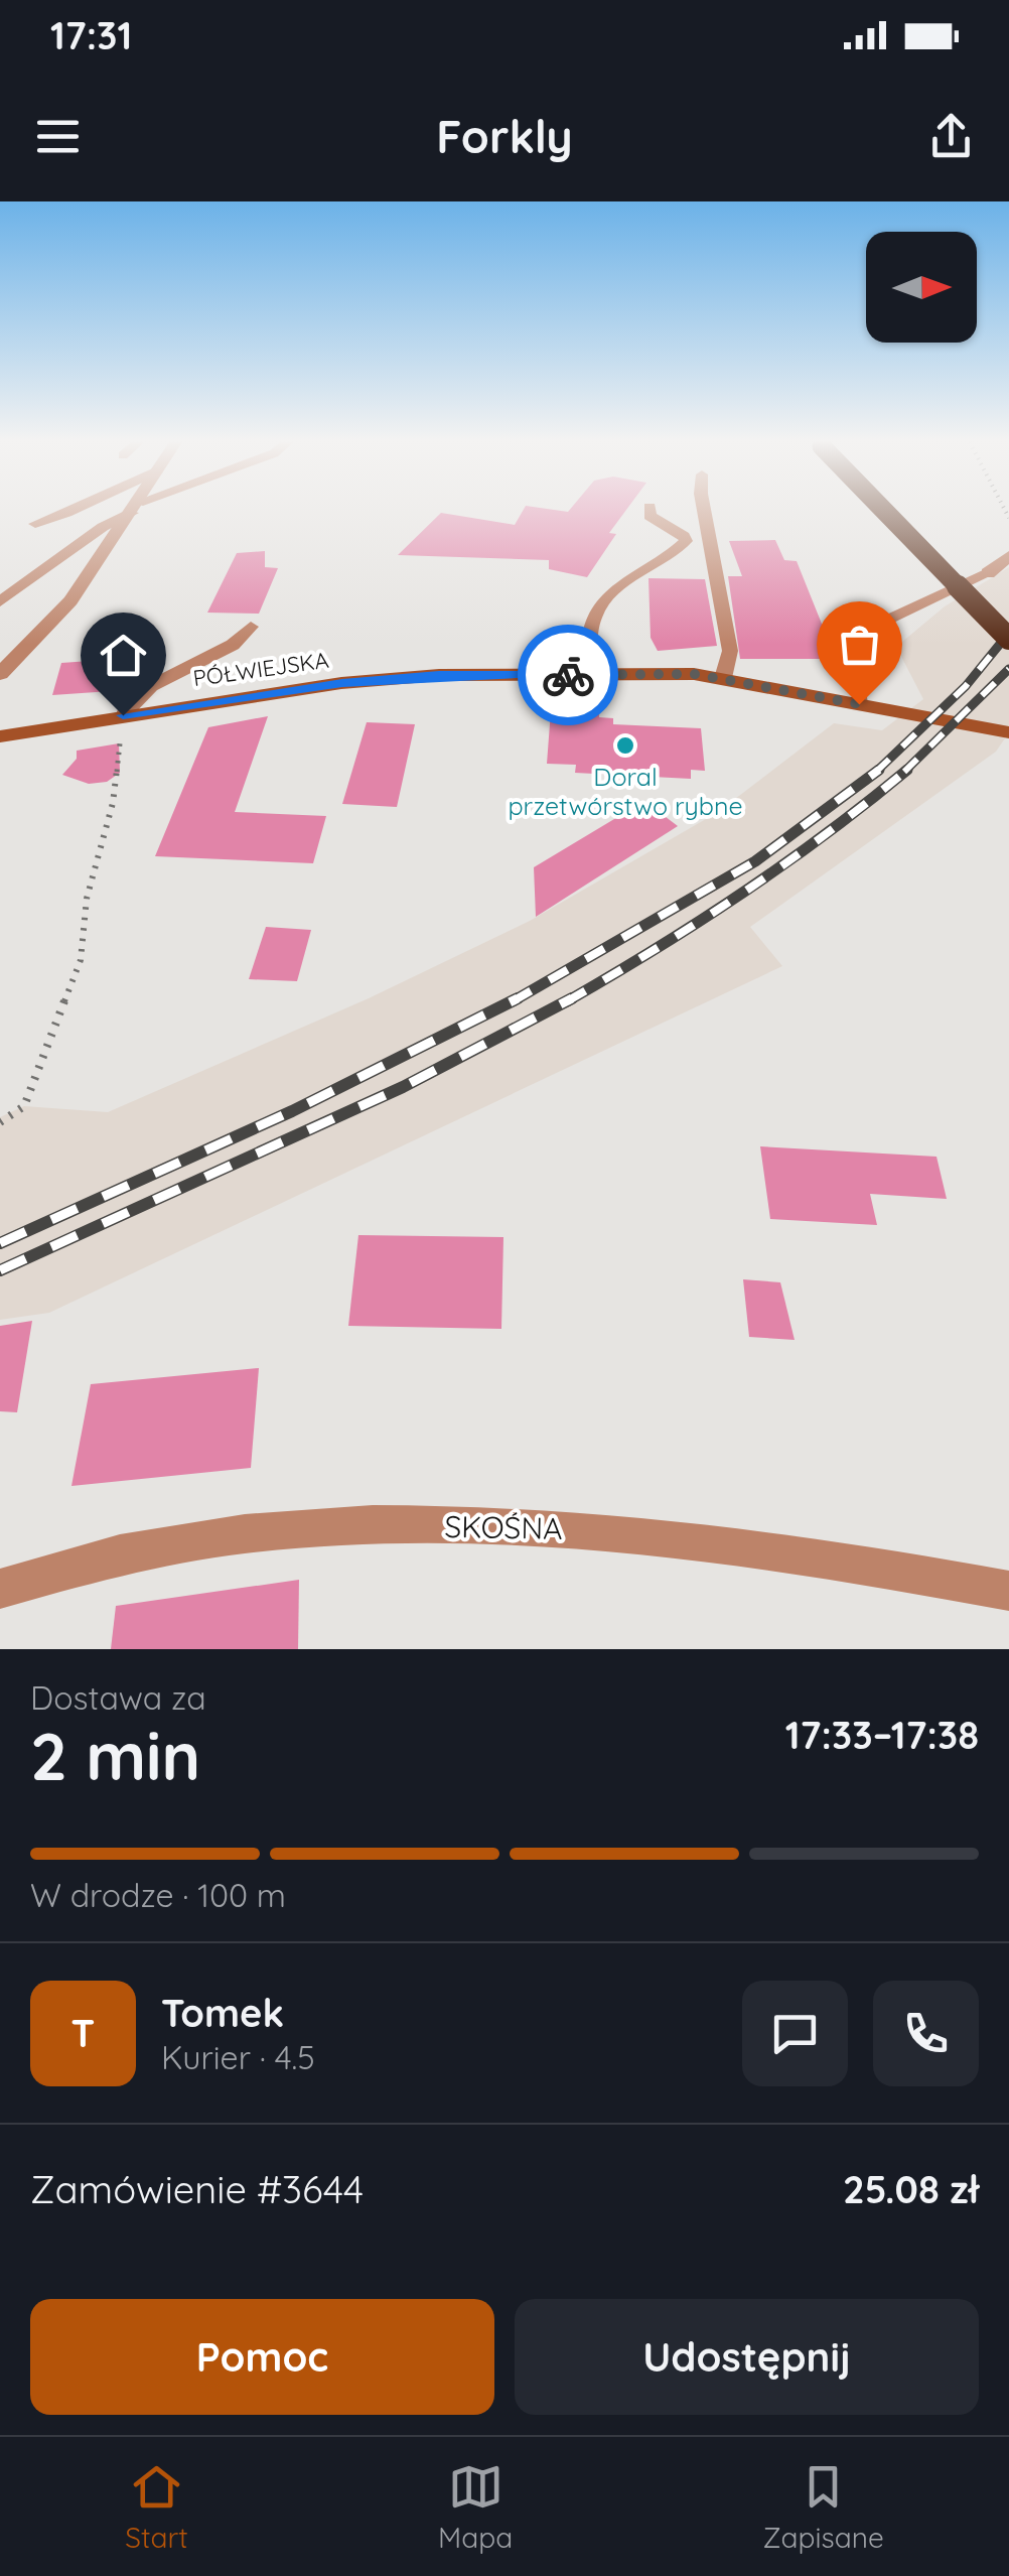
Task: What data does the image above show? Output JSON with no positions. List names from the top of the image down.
{
  "streets": {
    "street": ["PÓŁWIEJSKA", "SKOŚNA"]
  },
  "places": ["Doral przetwórstwo rybne"],
  "north": "right",
  "page": {
    "status": "17:31",
    "header": "Forkly",
    "heading": ["2 min", "Dostawa za", "17:33–17:38"],
    "panel": [
      "Tomek",
      "Kurier · 4.5",
      "Zamówienie #3644",
      "25.08 zł"
    ],
    "bar": "W drodze · 100 m",
    "round": "T",
    "buttons": ["Pomoc", "Udostępnij"],
    "tabs": ["Start", "Mapa", "Zapisane"]
  }
}
